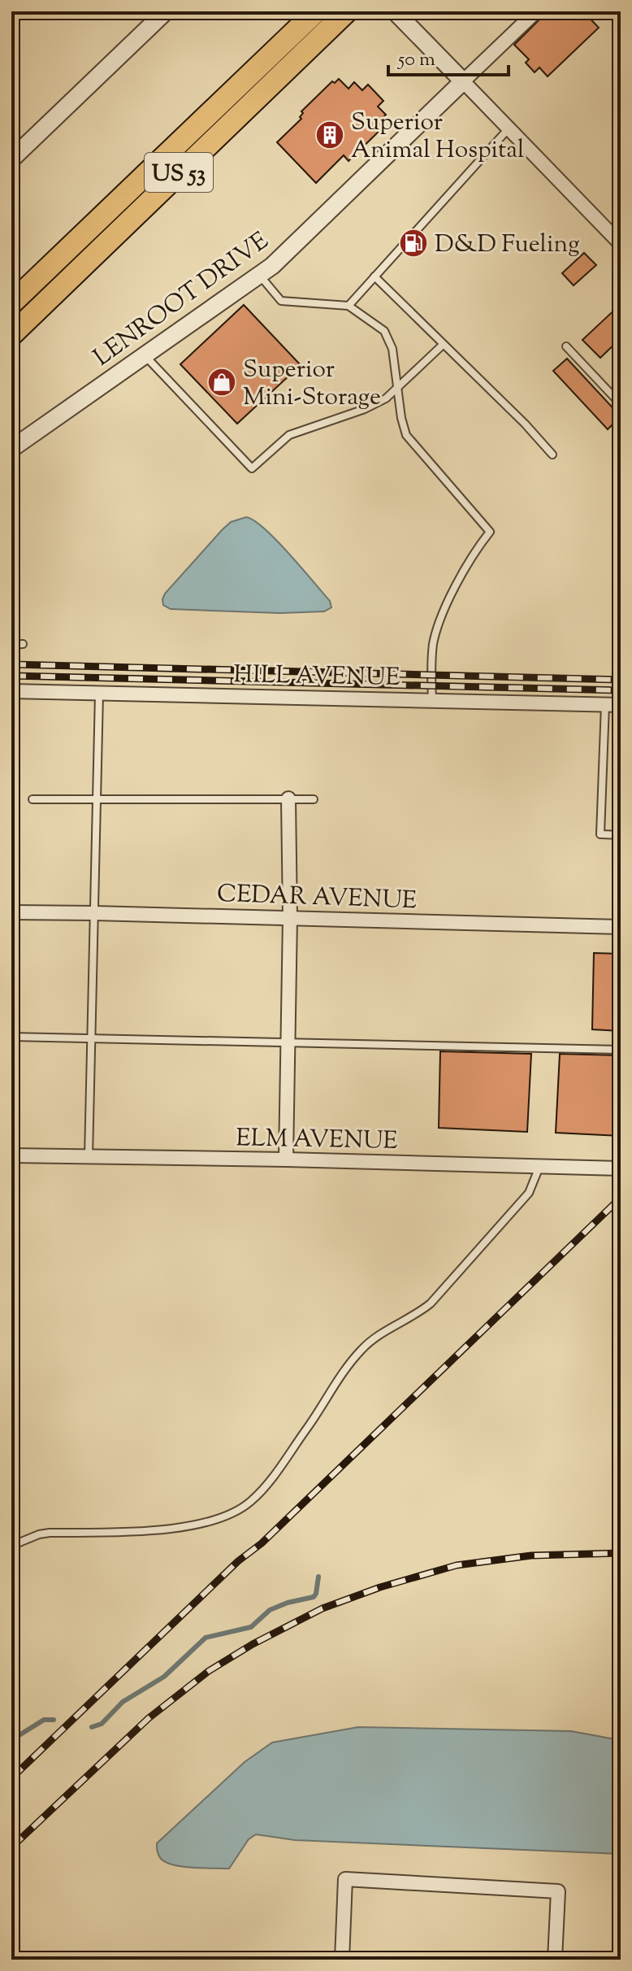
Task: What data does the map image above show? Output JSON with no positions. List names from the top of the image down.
{
  "streets": {
    "highway": ["US 53"],
    "street": [
      "LENROOT DRIVE",
      "HILL AVENUE",
      "CEDAR AVENUE",
      "ELM AVENUE"
    ]
  },
  "places": {
    "building": ["Superior Animal Hospital"],
    "fuel station": ["D&D Fueling"],
    "shop": ["Superior Mini-Storage"]
  },
  "scale_bar": "50 m"
}
